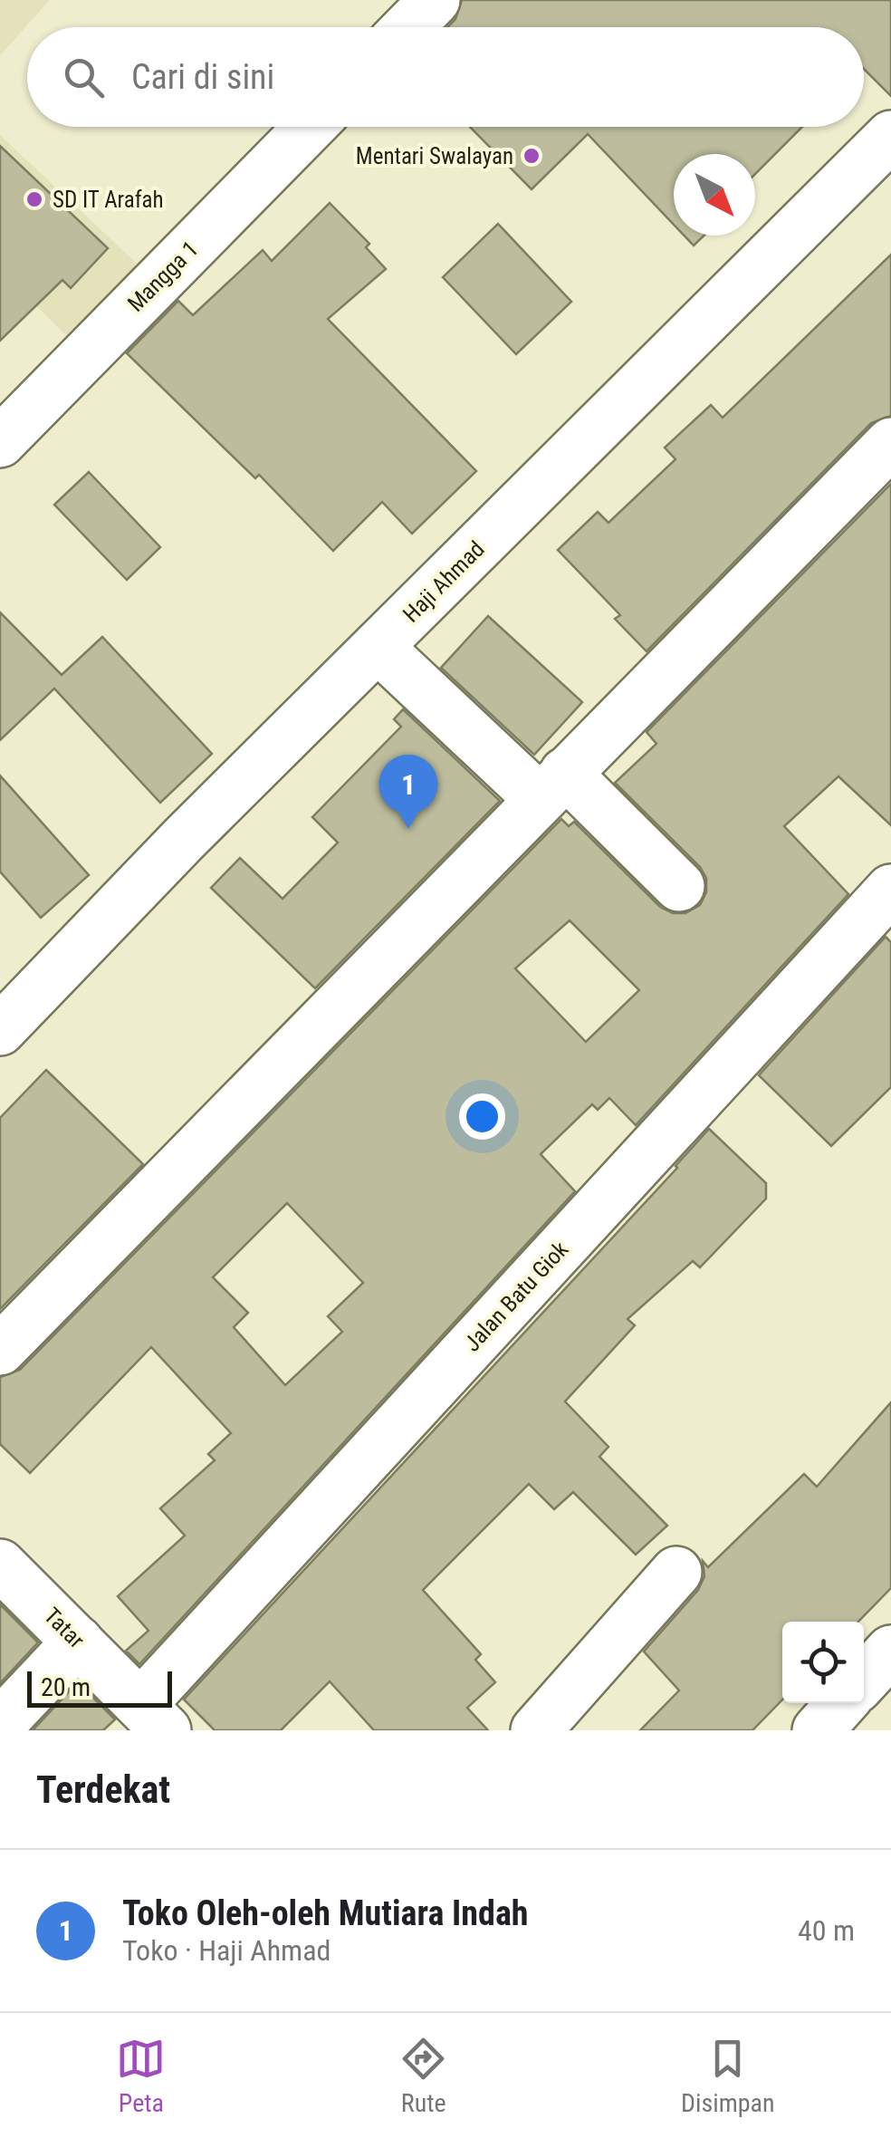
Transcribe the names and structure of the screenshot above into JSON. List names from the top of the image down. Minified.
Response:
{"streets":{"street":["Mangga 1","Haji Ahmad","Jalan Batu Giok","Tatar"]},"crossings":[["Jalan Batu Giok","Tatar"]],"places":["Mentari Swalayan","SD IT Arafah"],"scale_bar":"20 m","north":"bottom right","page":{"search":"Cari di sini","pins":"1","scale":"20 m","heading":"Terdekat","list":[{"mark":"1","name":"Toko Oleh-oleh Mutiara Indah","note":"Toko · Haji Ahmad","value":"40 m"}],"nav":["Peta","Rute","Disimpan"]}}
